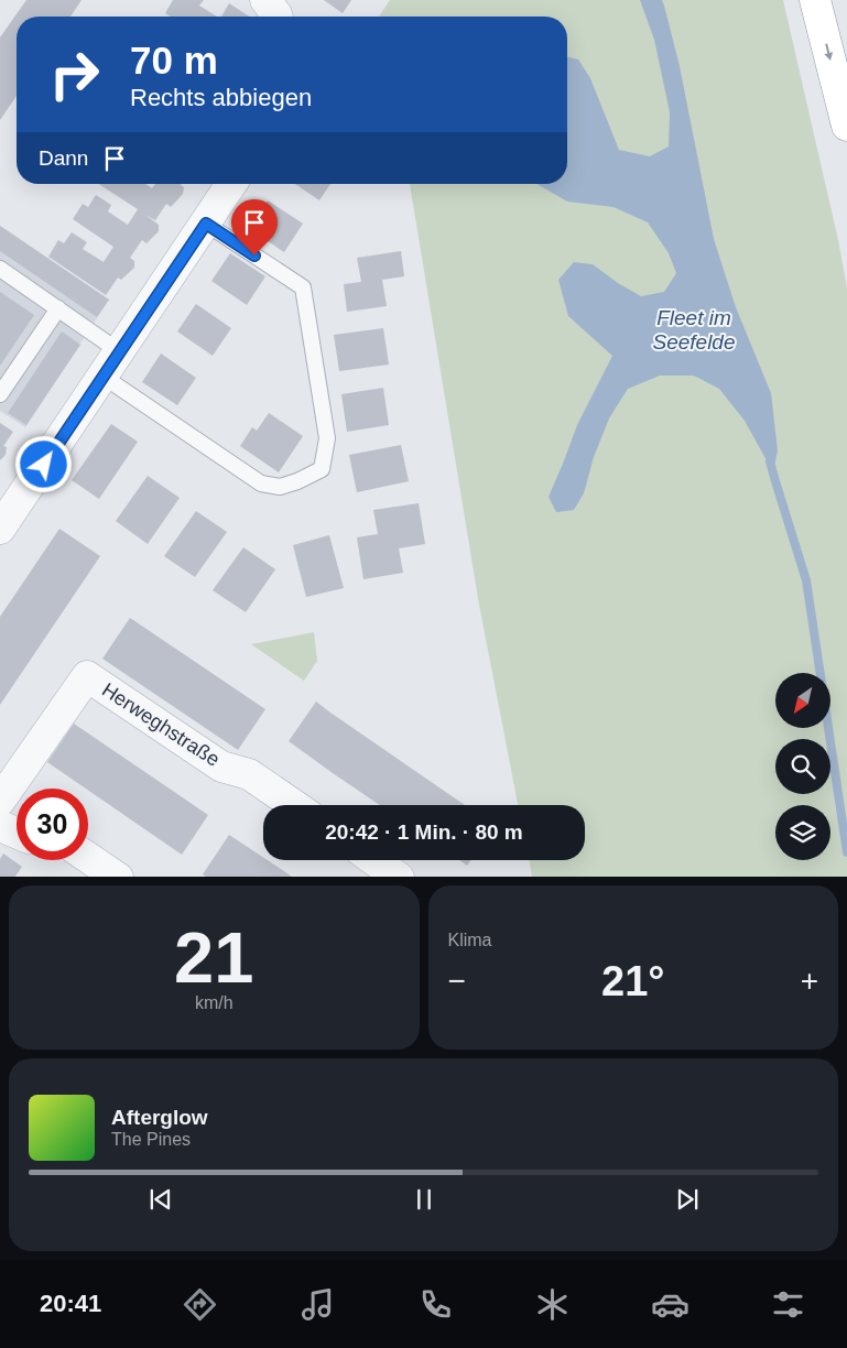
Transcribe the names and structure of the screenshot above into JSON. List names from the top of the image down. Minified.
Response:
{"streets":{"street":["Herweghstraße"]},"water":["Fleet im Seefelde"],"north":"bottom left","page":{"turn":["70 m","Rechts abbiegen"],"then":"Dann","limit":"30","trip":"20:42 · 1 Min. · 80 m","tile":[["21","km/h"],"Klima"],"heat":["−","21°","+"],"song":["Afterglow","The Pines"],"tabs":"20:41"}}
